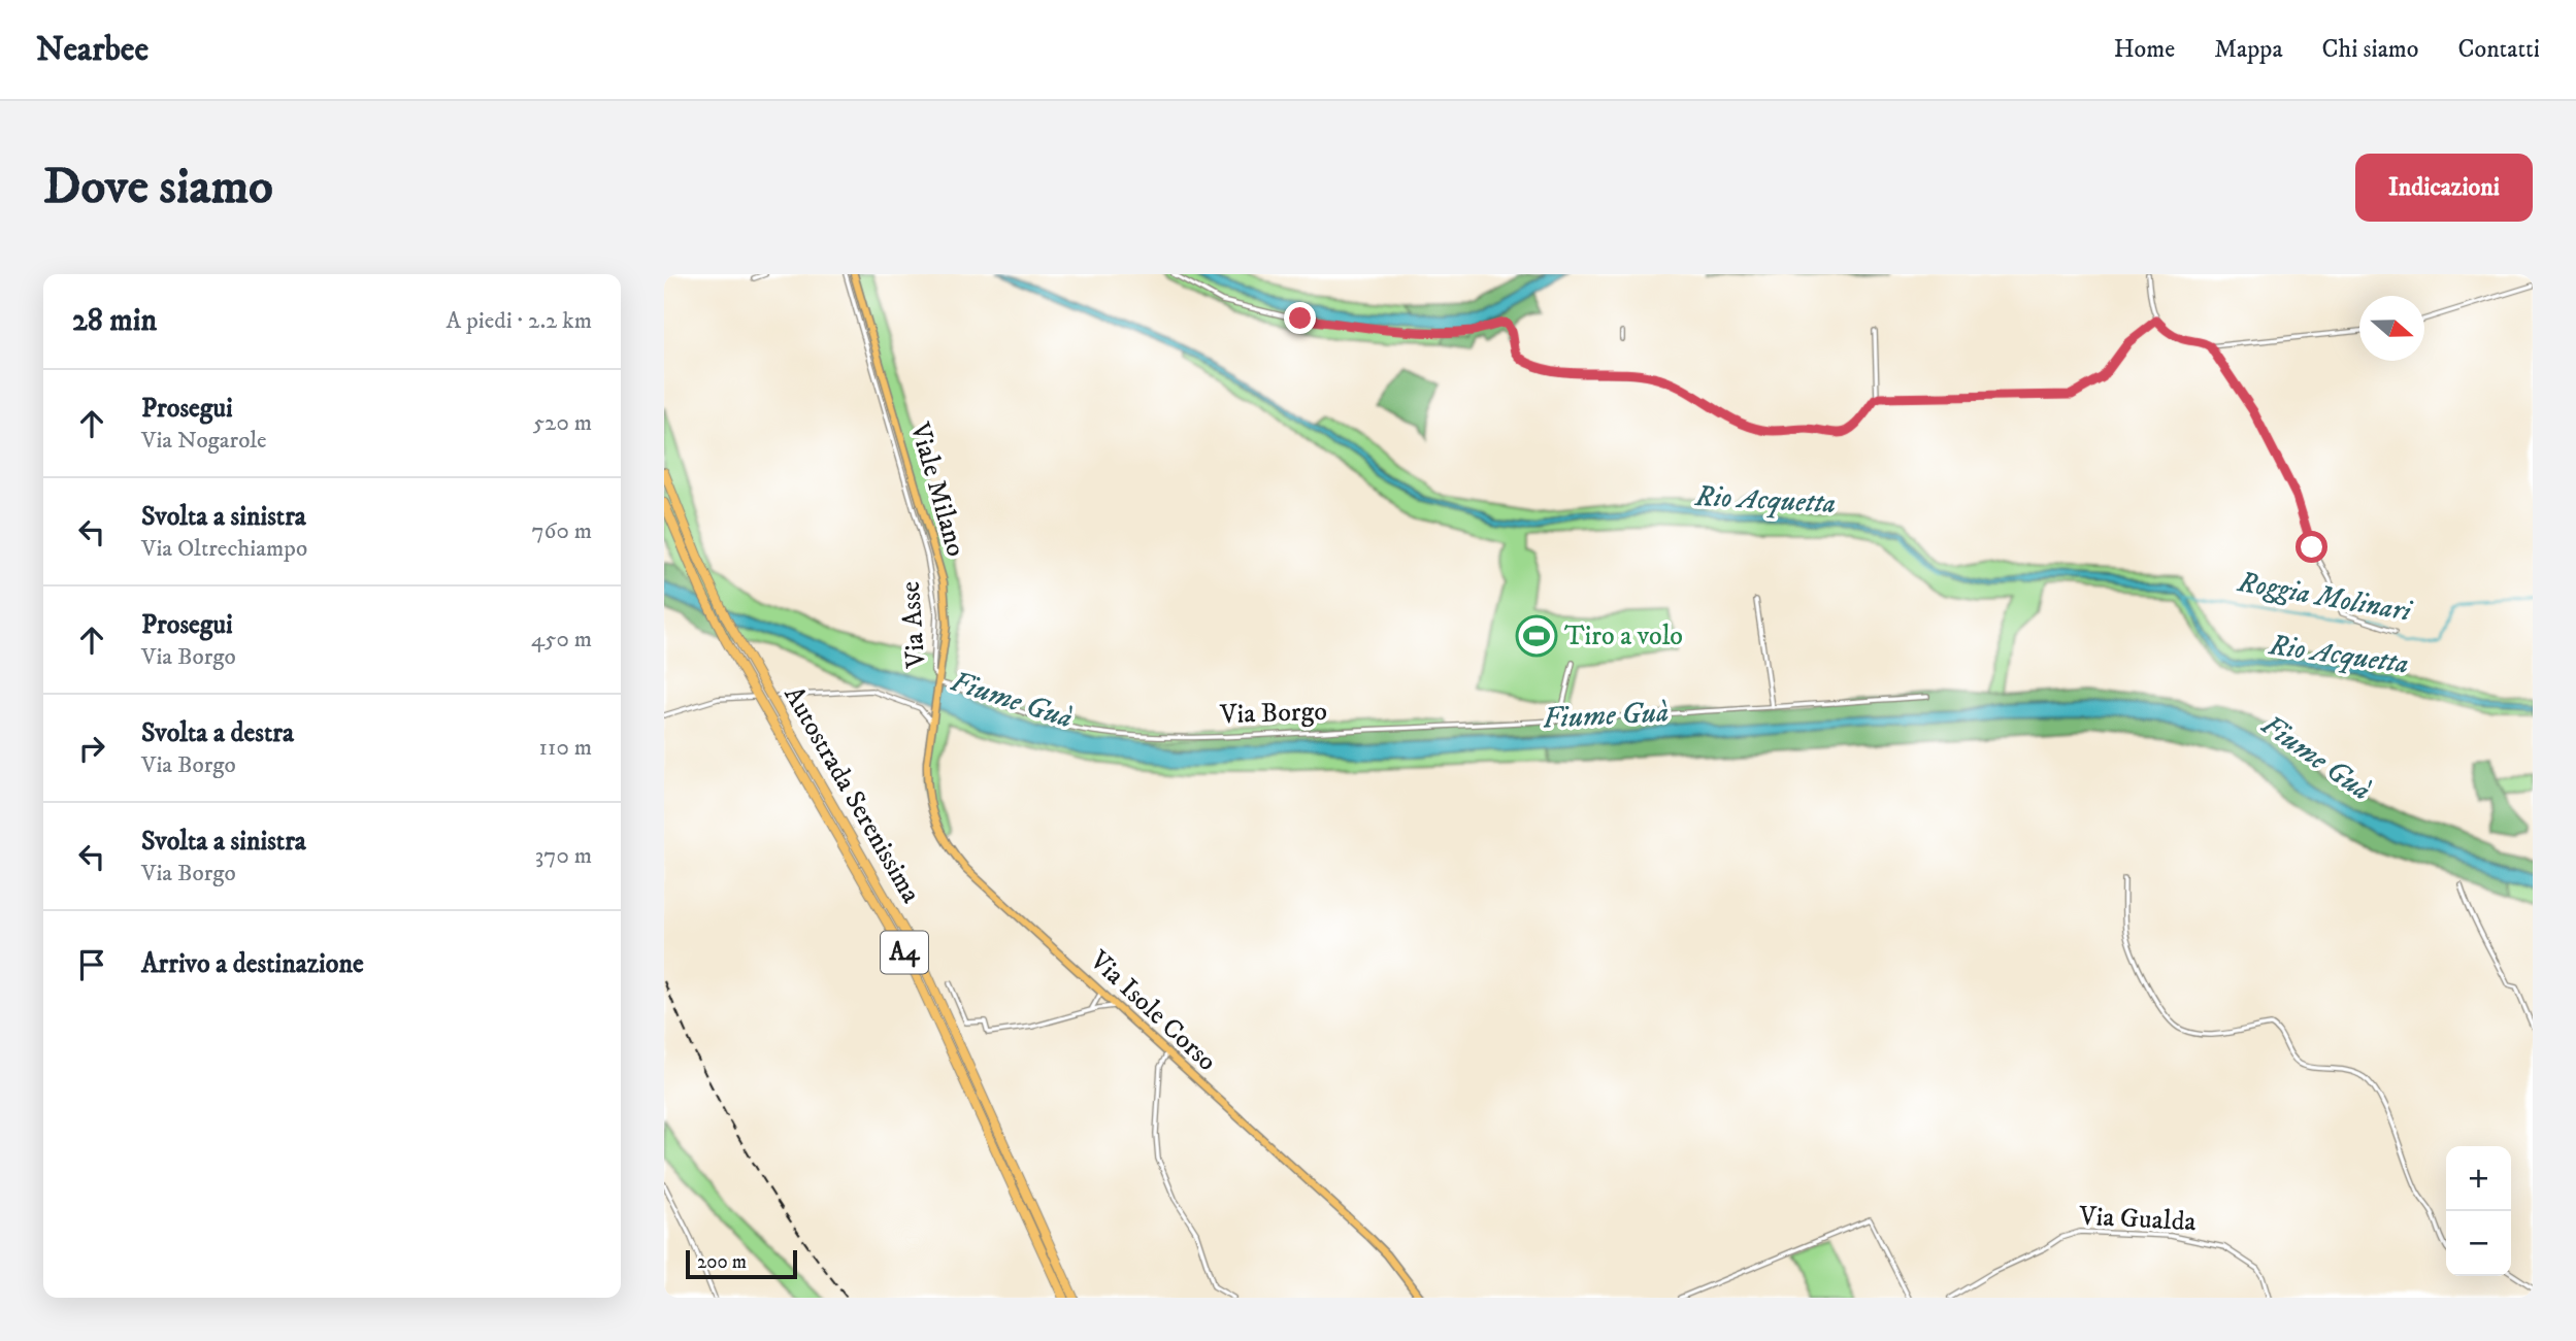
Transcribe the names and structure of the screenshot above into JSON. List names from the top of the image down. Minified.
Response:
{"streets":{"highway":["Autostrada Serenissima","A4"],"main road":["Viale Milano","Via Isole Corso"],"street":["Via Asse","Via Borgo","Via Gualda"]},"crossings":[["Viale Milano","Via Asse"],["Viale Milano","Via Borgo"],["Viale Milano","Via Isole Corso"],["Via Asse","Via Borgo"]],"water":["Rio Acquetta","Roggia Molinari","Fiume Guà"],"places":{"sports":["Tiro a volo"]},"scale_bar":"200 m","north":"right","page":{"header":"Nearbee","nav":["Home","Mappa","Chi siamo","Contatti"],"buttons":"Indicazioni","title":"Dove siamo","heading":["28 min","A piedi · 2.2 km"],"list":[["Prosegui","Via Nogarole","520 m"],["Svolta a sinistra","Via Oltrechiampo","760 m"],["Prosegui","Via Borgo","450 m"],["Svolta a destra","Via Borgo","110 m"],["Svolta a sinistra","Via Borgo","370 m"],"Arrivo a destinazione"],"map_buttons":["+","−"],"scale":"200 m"}}
